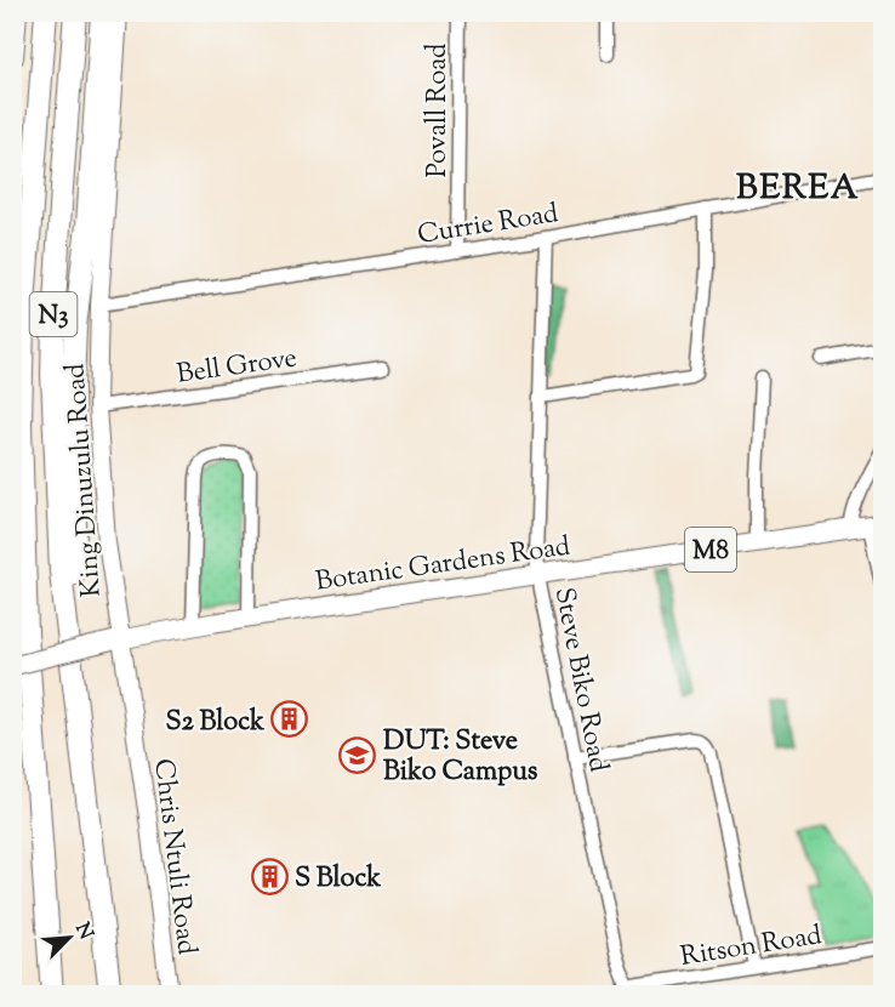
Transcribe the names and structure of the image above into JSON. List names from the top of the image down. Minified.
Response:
{"streets":{"highway":["N3"],"main road":["King Dinuzulu Road","M8","Botanic Gardens Road","Chris Ntuli Road"],"street":["Povall Road","Currie Road","Bell Grove","Steve Biko Road","Ritson Road"]},"crossings":[["Povall Road","Currie Road"],["Currie Road","King Dinuzulu Road"],["Currie Road","Steve Biko Road"],["Bell Grove","King Dinuzulu Road"],["King Dinuzulu Road","Botanic Gardens Road"],["King Dinuzulu Road","Chris Ntuli Road"],["Botanic Gardens Road","Steve Biko Road"],["Botanic Gardens Road","Chris Ntuli Road"],["Steve Biko Road","Ritson Road"]],"districts":["BEREA"],"places":{"building":["S2 Block","S Block"],"school or university":["DUT: Steve Biko Campus"]},"north":"top right"}
